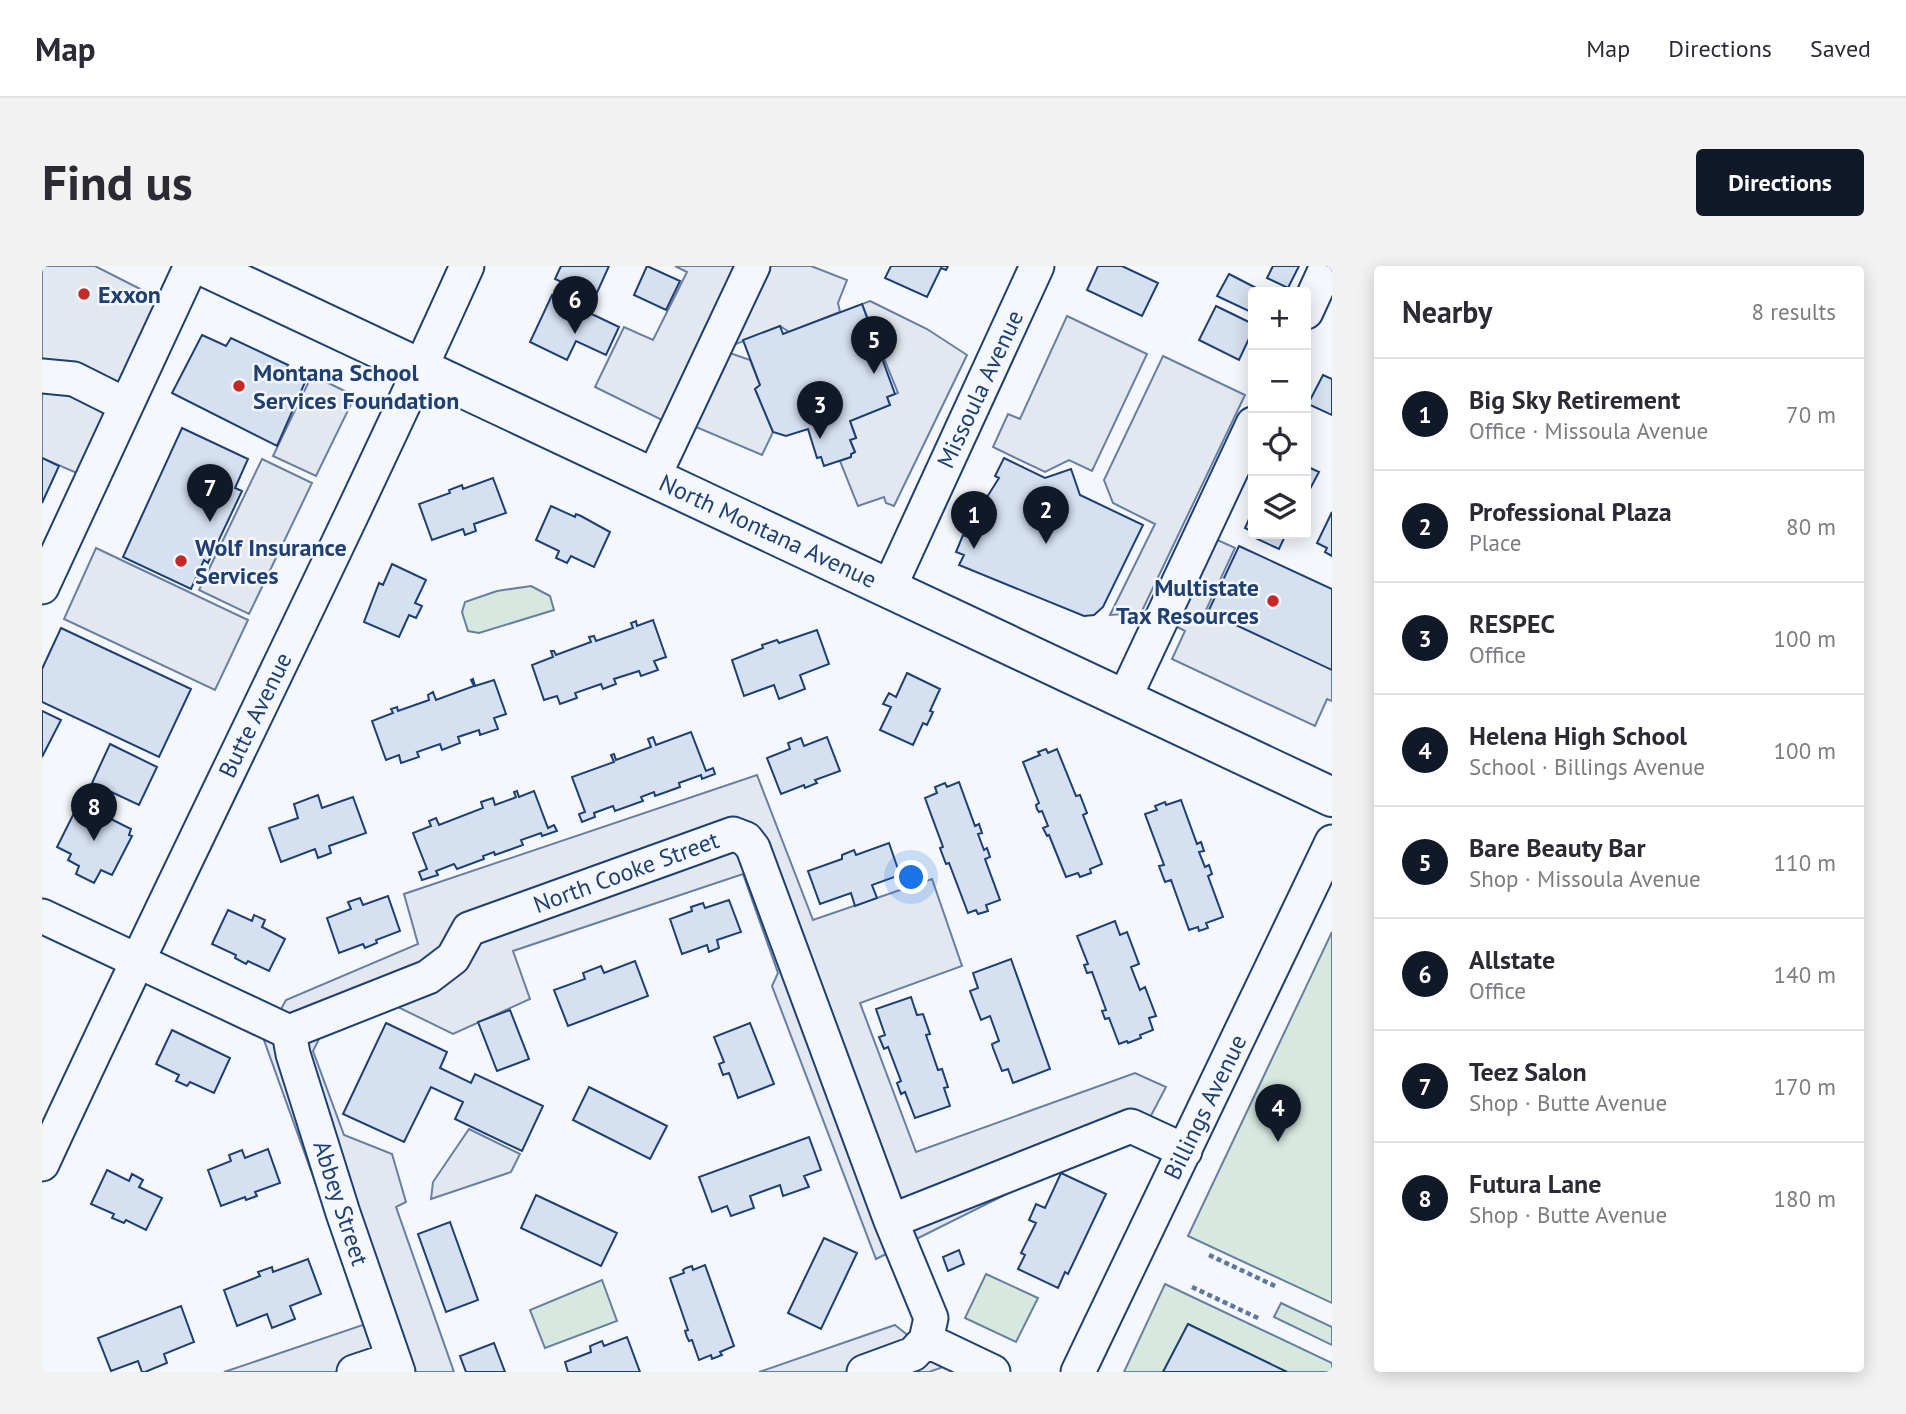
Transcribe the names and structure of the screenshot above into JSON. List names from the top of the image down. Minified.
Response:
{"streets":{"highway":["North Montana Avenue"],"street":["Missoula Avenue","Butte Avenue","North Cooke Street","Billings Avenue","Abbey Street"]},"crossings":[["Missoula Avenue","North Montana Avenue"],["North Montana Avenue","Butte Avenue"],["North Cooke Street","Abbey Street"]],"places":["Exxon","Montana School Services Foundation","Wolf Insurance Services","Multistate Tax Resources"],"page":{"header":"Map","nav":["Map","Directions","Saved"],"buttons":"Directions","title":"Find us","heading":["Nearby","8 results"],"pins":["6","5","3","7","2","1","8","4"],"map_buttons":["+","−"],"list":[{"mark":"1","name":"Big Sky Retirement","note":"Office · Missoula Avenue","value":"70 m"},{"mark":"2","name":"Professional Plaza","note":"Place","value":"80 m"},{"mark":"3","name":"RESPEC","note":"Office","value":"100 m"},{"mark":"4","name":"Helena High School","note":"School · Billings Avenue","value":"100 m"},{"mark":"5","name":"Bare Beauty Bar","note":"Shop · Missoula Avenue","value":"110 m"},{"mark":"6","name":"Allstate","note":"Office","value":"140 m"},{"mark":"7","name":"Teez Salon","note":"Shop · Butte Avenue","value":"170 m"},{"mark":"8","name":"Futura Lane","note":"Shop · Butte Avenue","value":"180 m"}]}}
